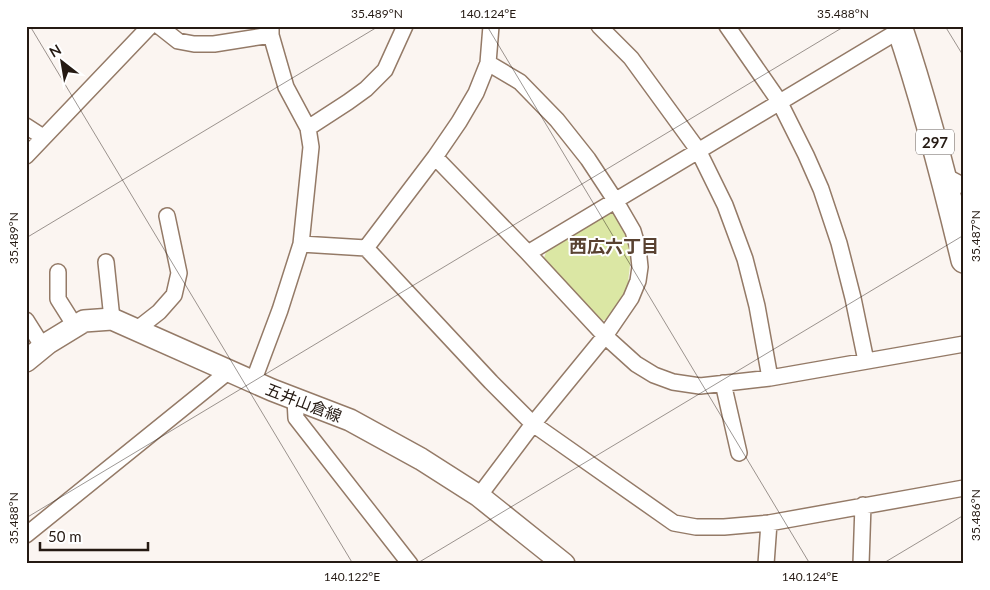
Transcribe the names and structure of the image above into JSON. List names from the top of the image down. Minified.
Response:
{"streets":{"highway":["297"],"main road":["五井山倉線"]},"districts":["西広六丁目"],"scale_bar":"50 m","north":"top left","coordinates":["35.489°N","140.124°E","35.488°N","35.487°N","35.486°N","140.122°E"]}
